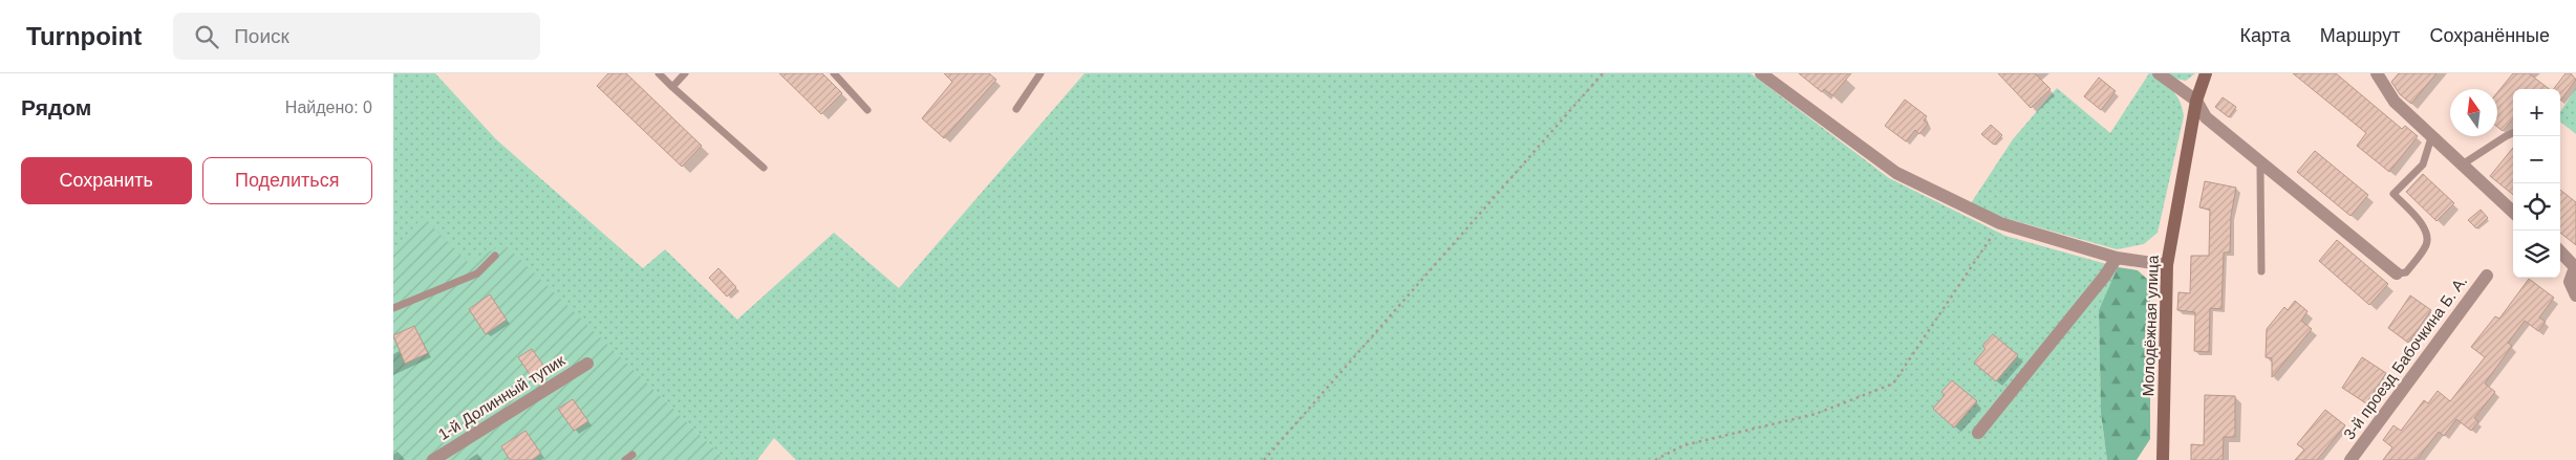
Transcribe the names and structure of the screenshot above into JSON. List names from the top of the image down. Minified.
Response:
{"streets":{"street":["Молодёжная улица","3-й проезд Бабочкина Б. А.","1-й Долинный тупик"]},"north":"top","page":{"header":"Turnpoint","search":"Поиск","nav":["Карта","Маршрут","Сохранённые"],"heading":["Рядом","Найдено: 0"],"map_buttons":["+","−"],"buttons":["Сохранить","Поделиться"]}}
